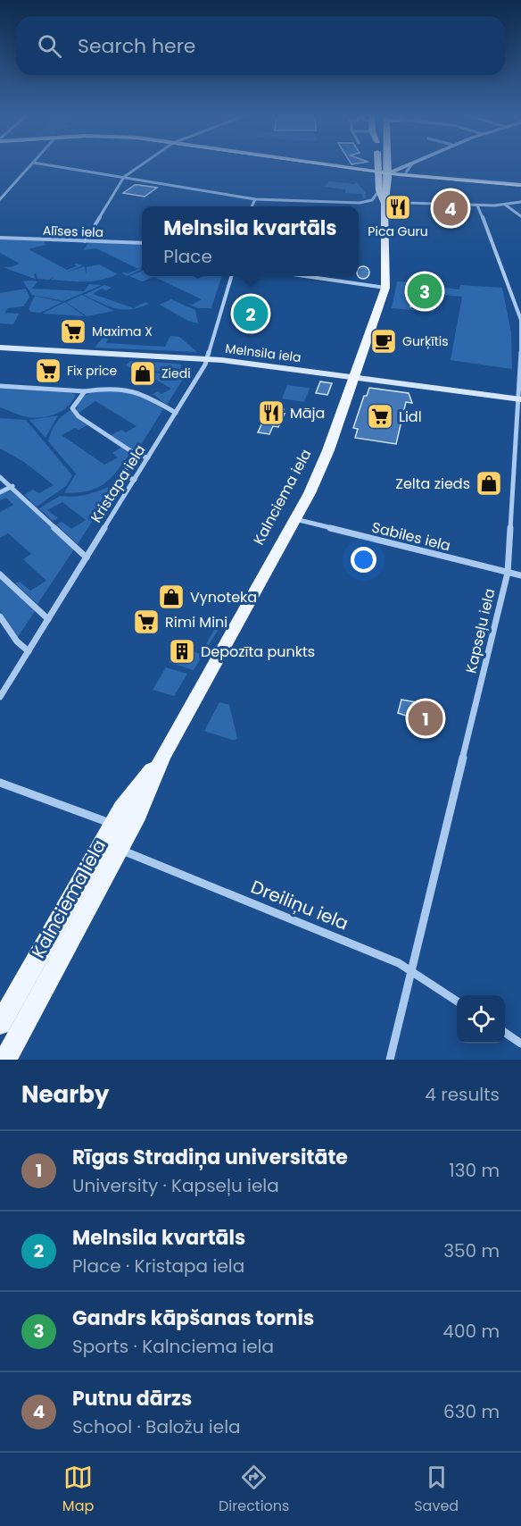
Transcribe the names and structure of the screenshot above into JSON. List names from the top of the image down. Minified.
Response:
{"streets":{"main road":["Kalnciema iela"],"street":["Alīses iela","Melnsila iela","Kristapa iela","Sabiles iela","Kapseļu iela","Dreiliņu iela"]},"crossings":[["Melnsila iela","Kristapa iela"],["Melnsila iela","Kalnciema iela"],["Melnsila iela","Kapseļu iela"],["Kalnciema iela","Sabiles iela"],["Kalnciema iela","Dreiliņu iela"],["Sabiles iela","Kapseļu iela"],["Kapseļu iela","Dreiliņu iela"]],"places":{"restaurant":["Pica Guru","Māja"],"supermarket":["Maxima X","Fix price","Lidl","Rimi Mini"],"cafe":["Gurķītis"],"shop":["Ziedi","Zelta zieds","Vynoteka"],"building":["Depozīta punkts"]},"page":{"search":"Search here","pins":["4","3","2","1"],"popup":["Melnsila kvartāls","Place"],"heading":["Nearby","4 results"],"list":[{"mark":"1","name":"Rīgas Stradiņa universitāte","note":"University · Kapseļu iela","value":"130 m"},{"mark":"2","name":"Melnsila kvartāls","note":"Place · Kristapa iela","value":"350 m"},{"mark":"3","name":"Gandrs kāpšanas tornis","note":"Sports · Kalnciema iela","value":"400 m"},{"mark":"4","name":"Putnu dārzs","note":"School · Baložu iela","value":"630 m"}],"nav":["Map","Directions","Saved"]}}
